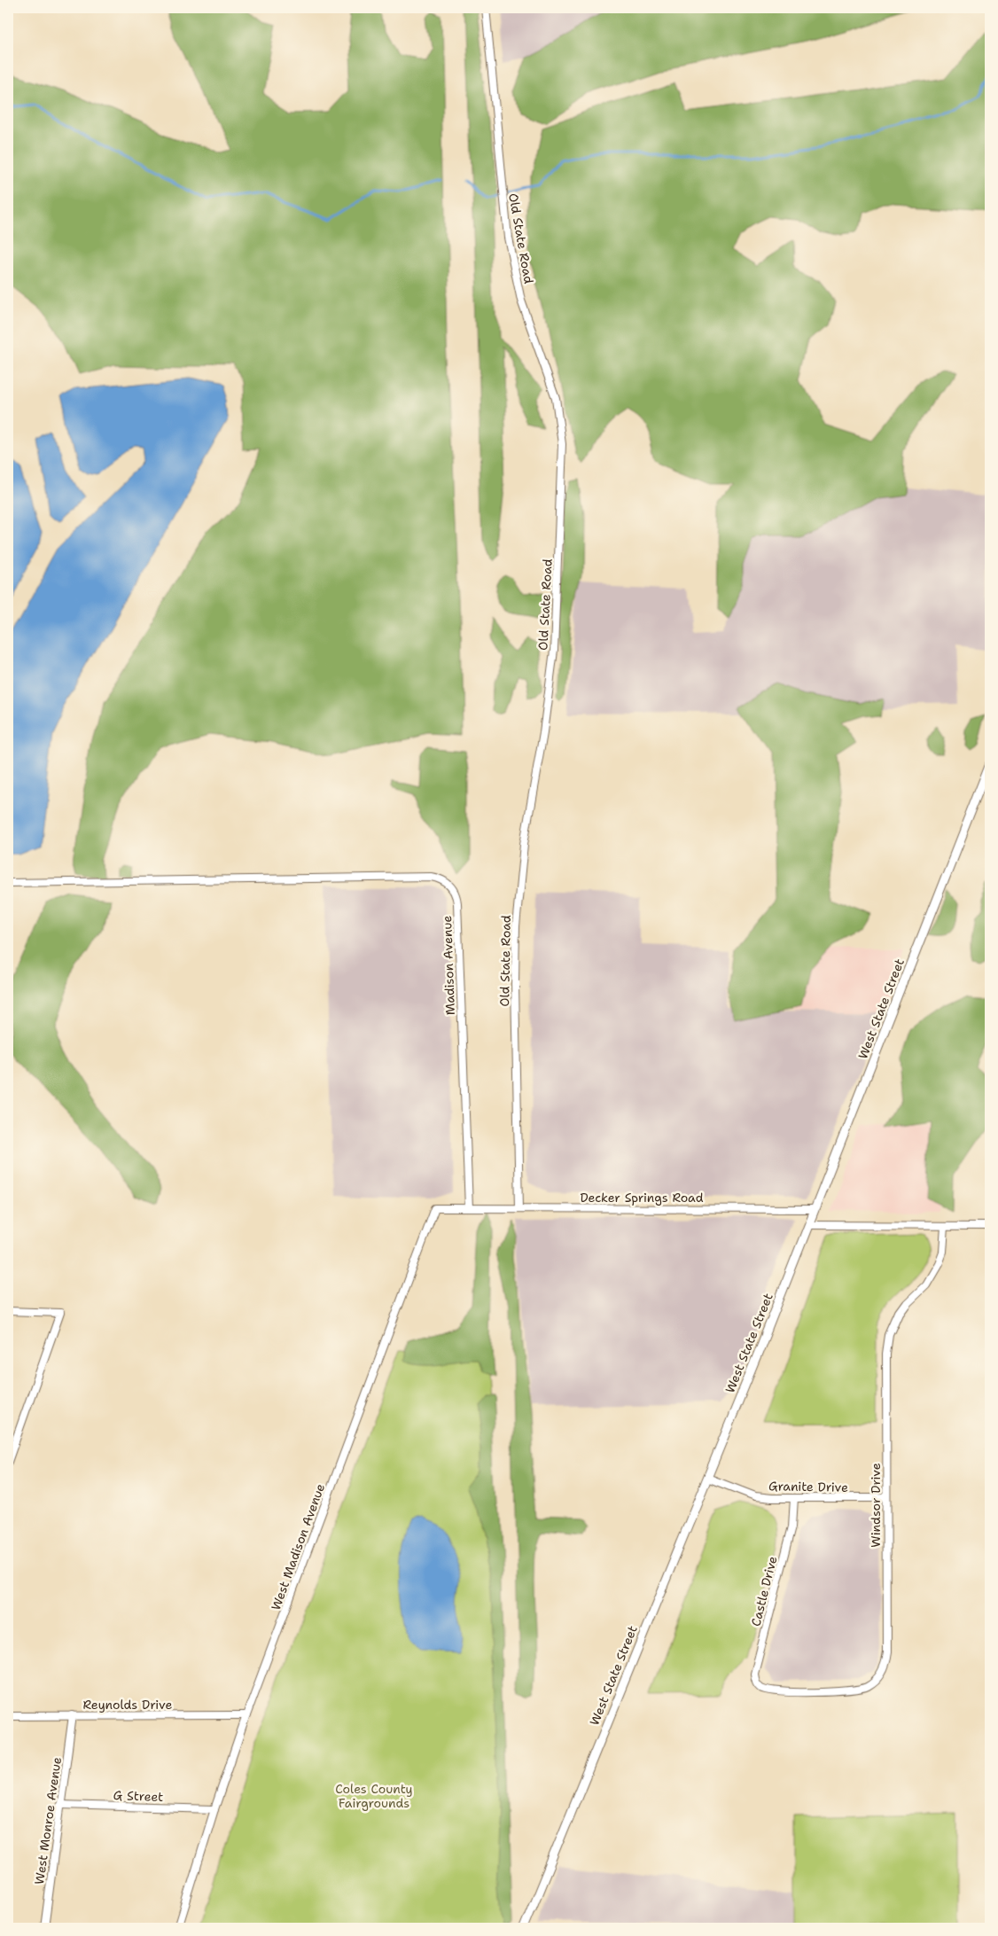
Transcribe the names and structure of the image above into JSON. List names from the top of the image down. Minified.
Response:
{"streets":{"street":["Old State Road","Madison Avenue","West State Street","Decker Springs Road","Granite Drive","Windsor Drive","West Madison Avenue","Castle Drive","Reynolds Drive","G Street","West Monroe Avenue"]},"crossings":[["Old State Road","Decker Springs Road"],["Madison Avenue","Decker Springs Road"],["Madison Avenue","West Madison Avenue"],["West State Street","Decker Springs Road"],["West State Street","Granite Drive"],["Decker Springs Road","West Madison Avenue"],["Granite Drive","Windsor Drive"],["Granite Drive","Castle Drive"],["Windsor Drive","Castle Drive"],["West Madison Avenue","Reynolds Drive"],["West Madison Avenue","G Street"],["Reynolds Drive","West Monroe Avenue"],["G Street","West Monroe Avenue"]],"parks":["Coles County Fairgrounds"]}
